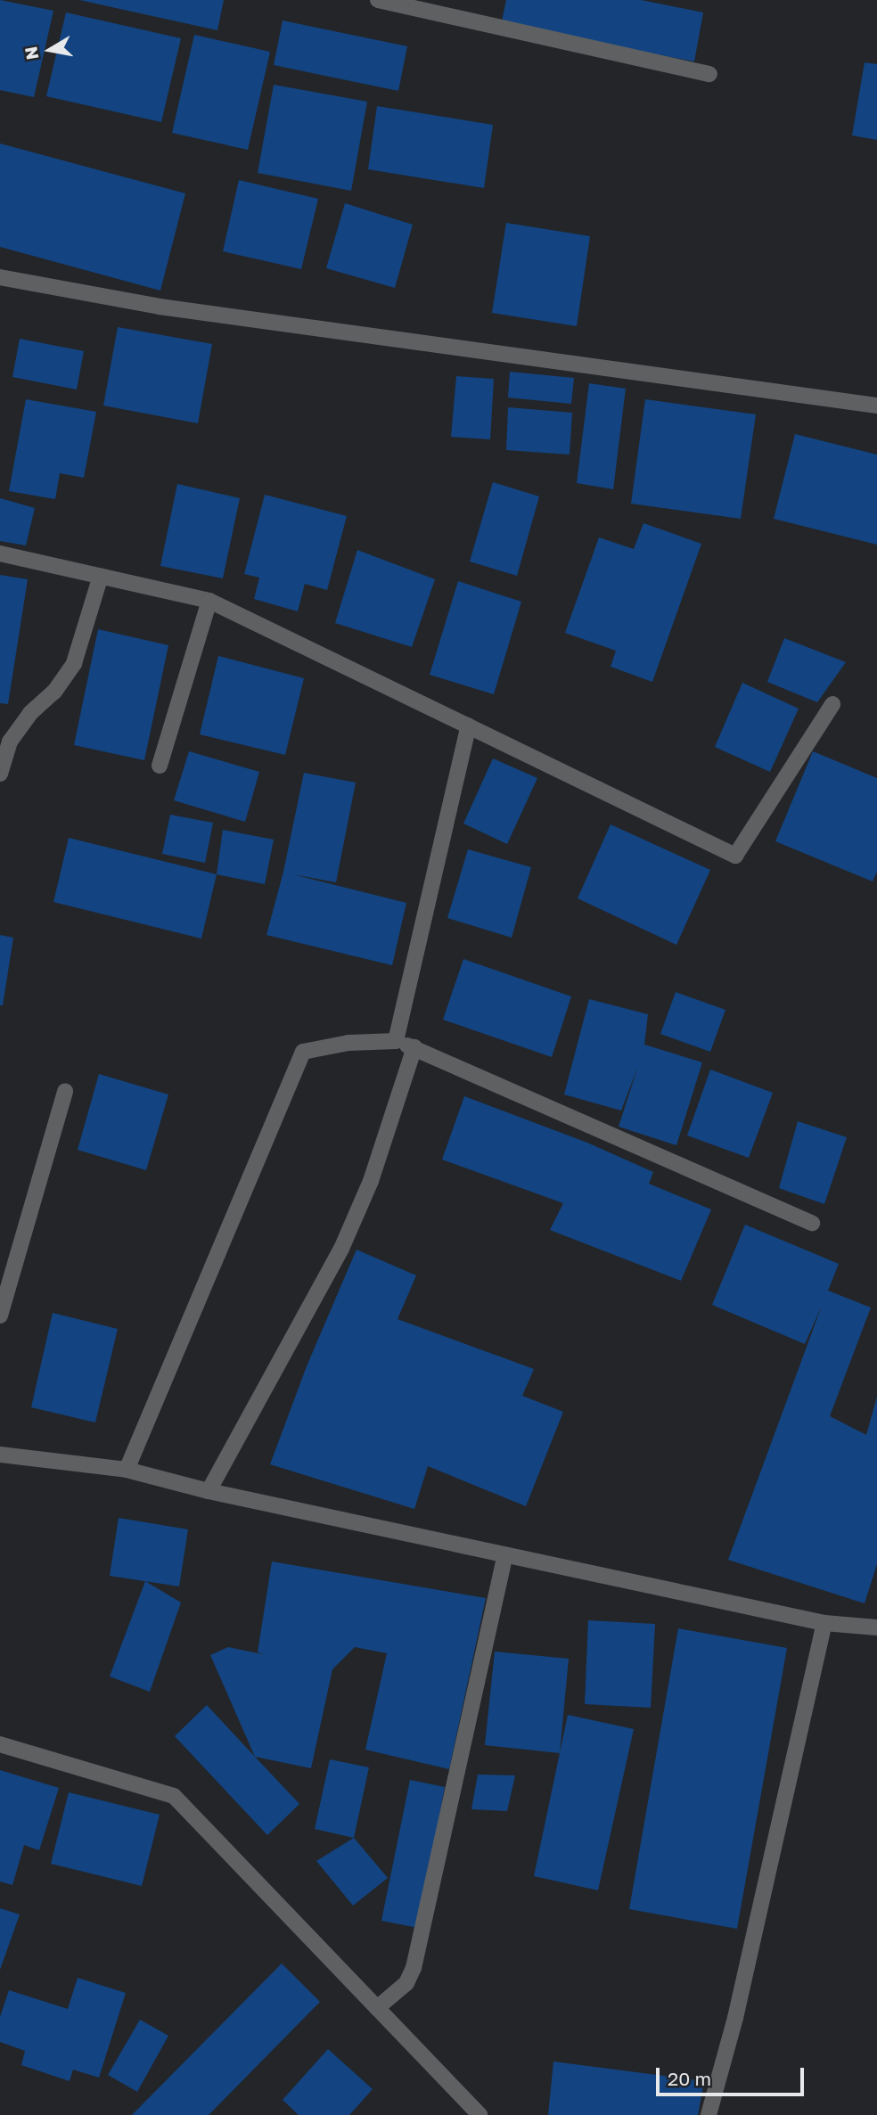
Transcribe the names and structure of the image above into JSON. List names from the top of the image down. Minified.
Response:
{"scale_bar":"20 m","north":"left"}
